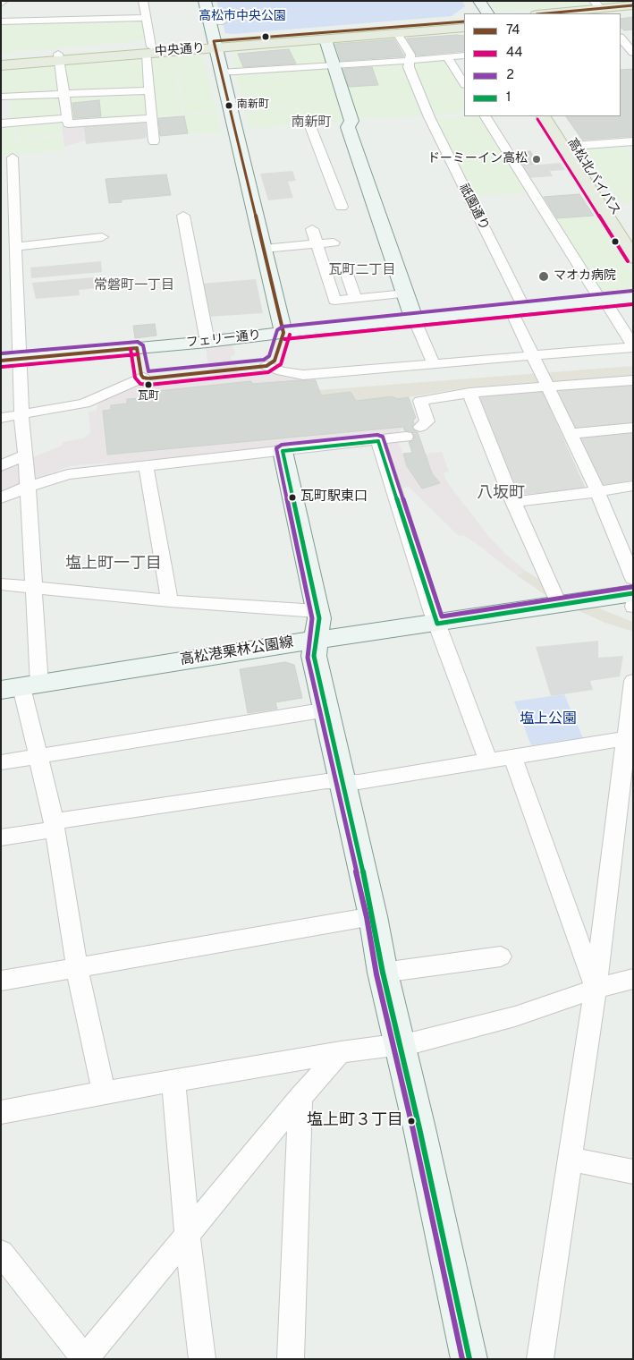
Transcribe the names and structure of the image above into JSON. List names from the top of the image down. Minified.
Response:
{"streets":{"highway":["中央通り","高松北バイパス"],"street":["祇園通り","フェリー通り","高松港栗林公園線"]},"crossings":[["中央通り","祇園通り"],["祇園通り","フェリー通り"]],"districts":["南新町","瓦町二丁目","常磐町一丁目","八坂町","塩上町一丁目"],"parks":["高松市中央公園","塩上公園"],"places":["南新町","ドーミーイン高松","マオカ病院","瓦町","瓦町駅東口","塩上町３丁目"],"lines":["transit line 74","transit line 44","transit line 2","transit line 1"],"legend":["74","44","2","1"]}
